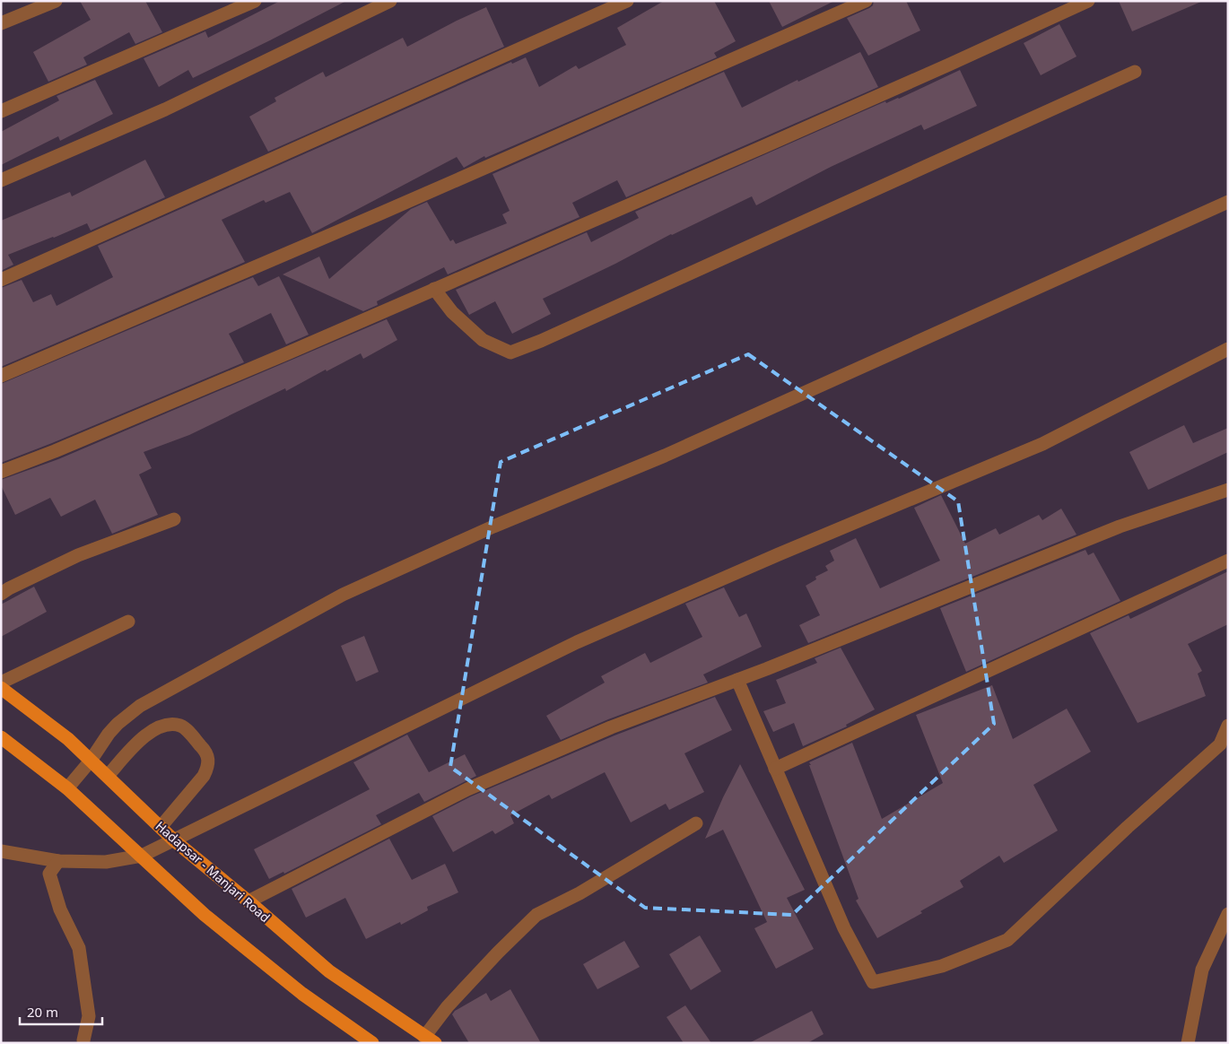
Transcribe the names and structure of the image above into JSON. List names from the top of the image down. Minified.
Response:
{"streets":{"main road":["Hadapsar - Manjari Road"]},"scale_bar":"20 m"}
